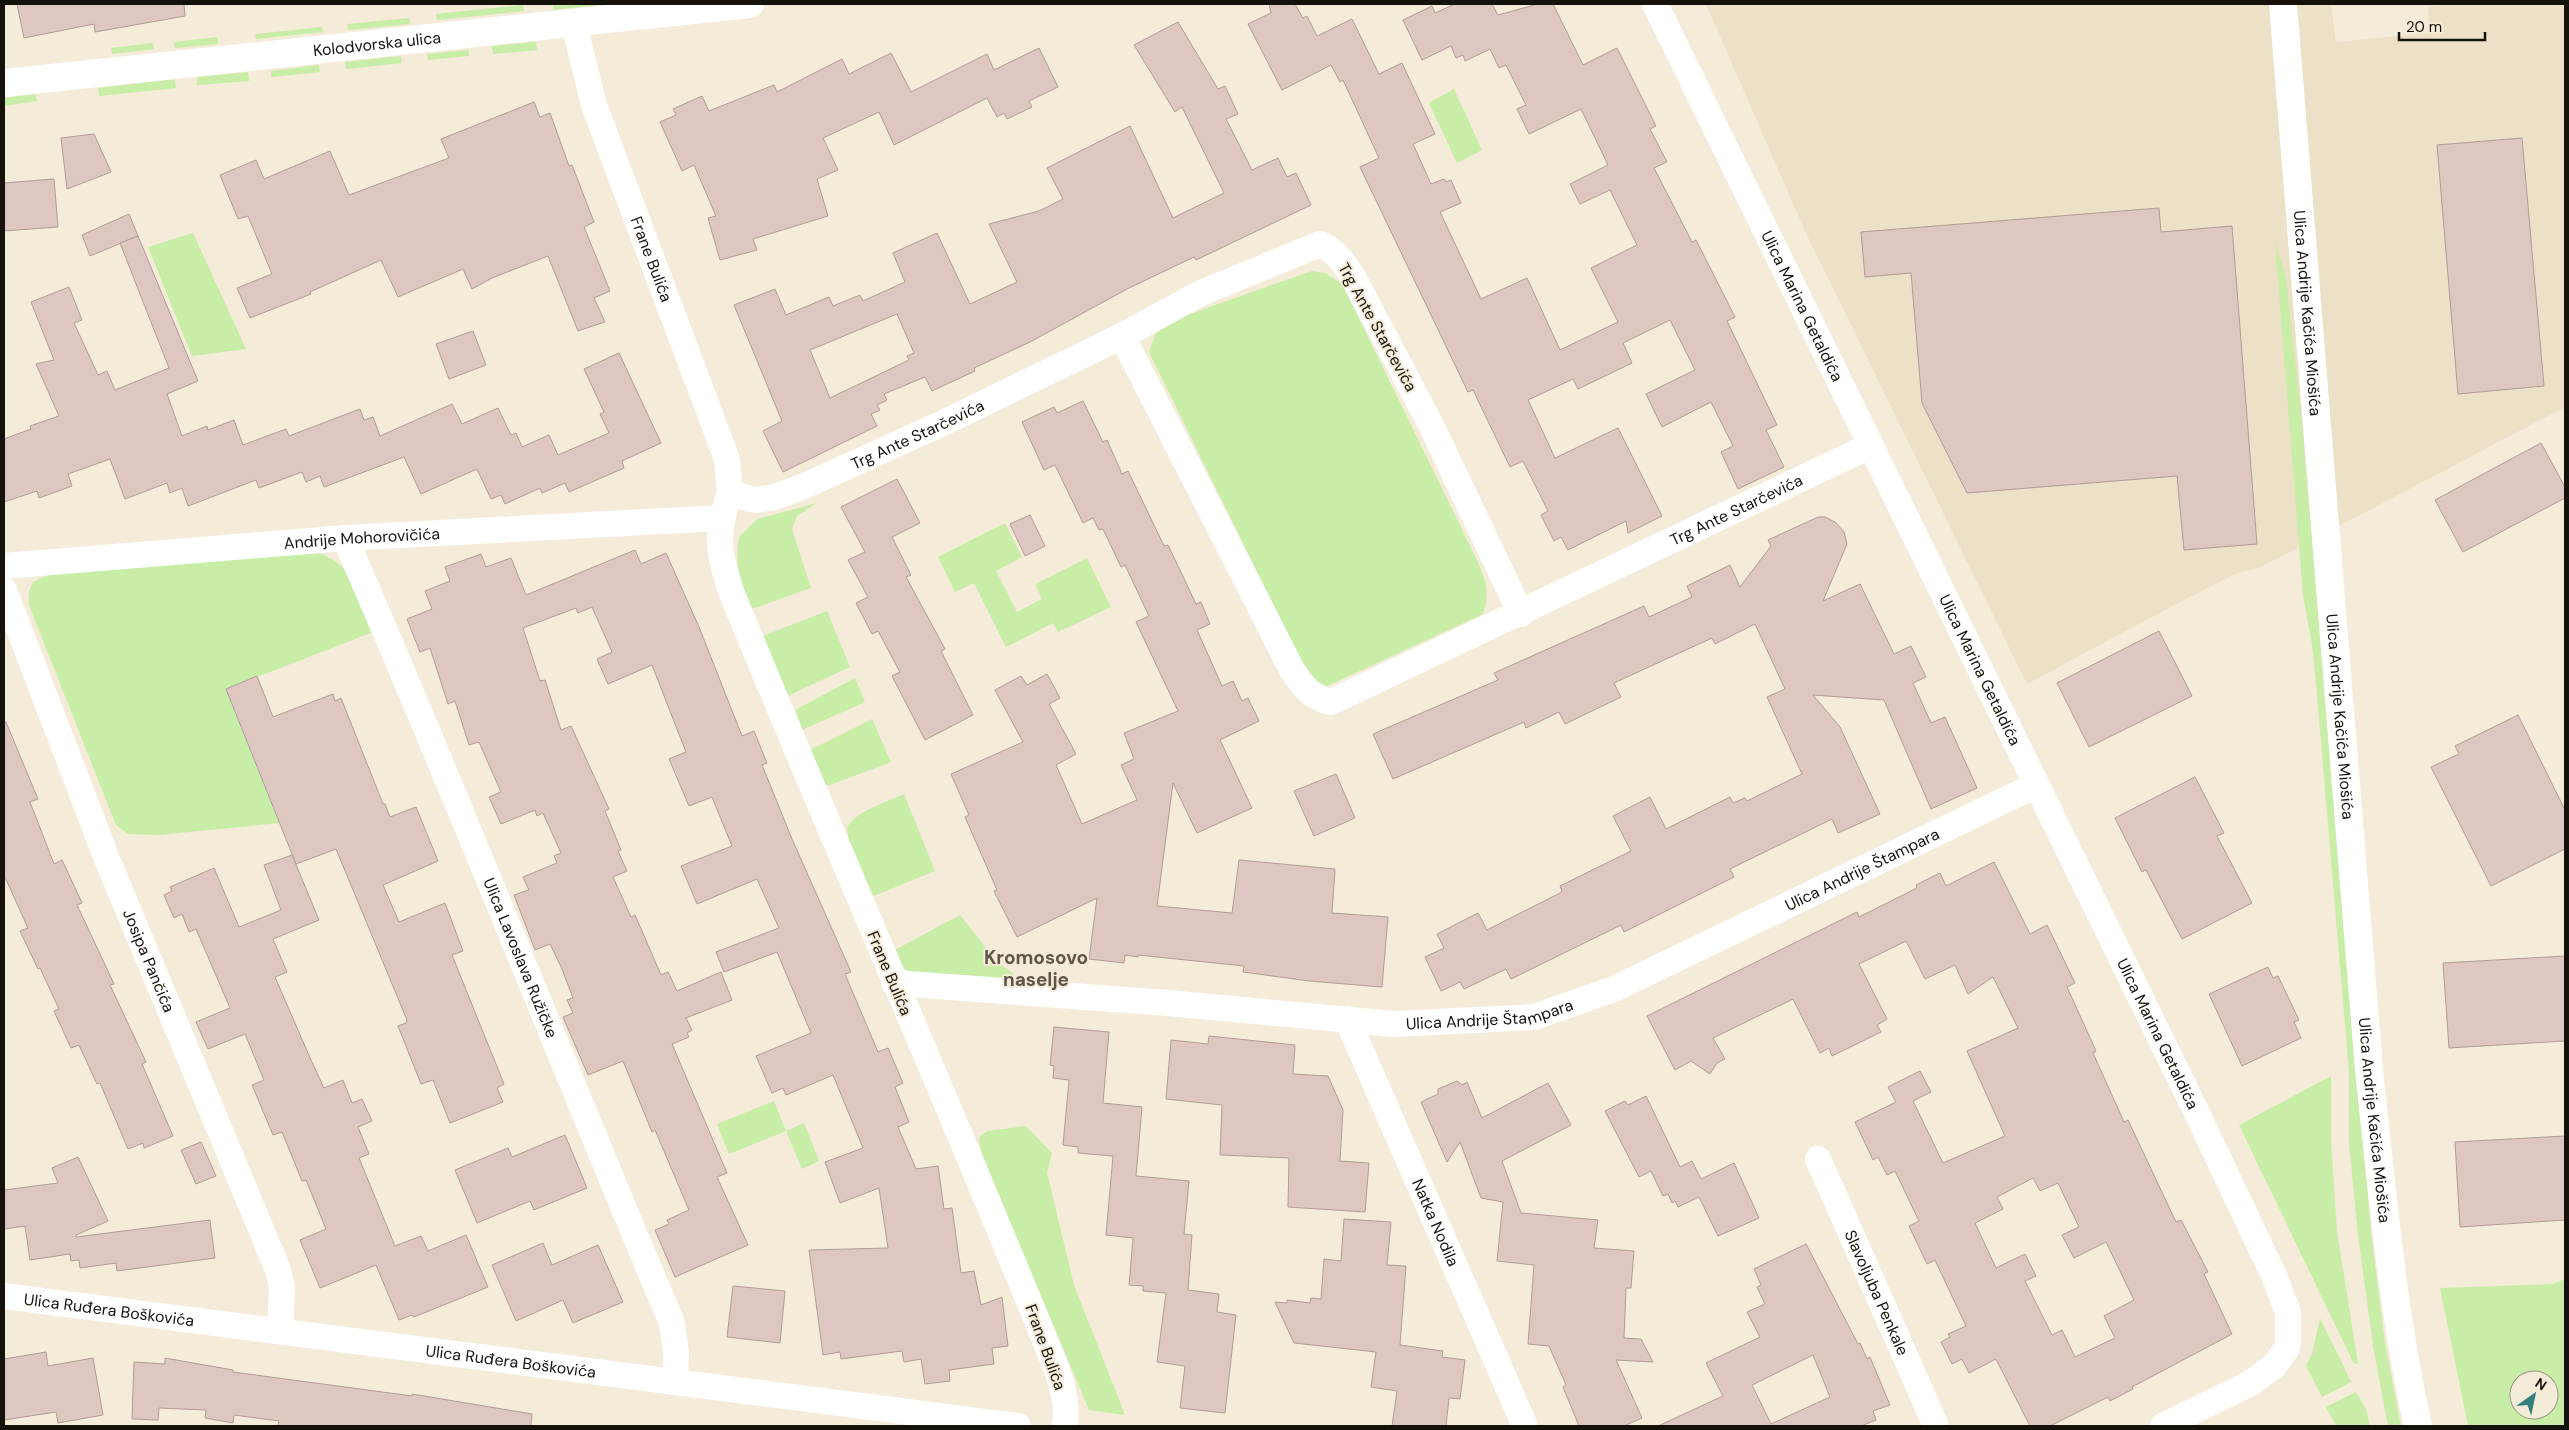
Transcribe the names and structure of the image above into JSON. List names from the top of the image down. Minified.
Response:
{"streets":{"main road":["Kolodvorska ulica","Ulica Andrije Kačića Miošića"],"street":["Frane Bulića","Ulica Marina Getaldića","Trg Ante Starčevića","Andrije Mohorovičića","Ulica Andrije Štampara","Ulica Lavoslava Ružičke","Josipa Pančića","Natka Nodila","Slavoljuba Penkale","Ulica Ruđera Boškovića"]},"crossings":[["Kolodvorska ulica","Frane Bulića"],["Frane Bulića","Trg Ante Starčevića"],["Frane Bulića","Andrije Mohorovičića"],["Frane Bulića","Ulica Andrije Štampara"],["Ulica Marina Getaldića","Trg Ante Starčevića"],["Ulica Marina Getaldića","Ulica Andrije Štampara"],["Andrije Mohorovičića","Ulica Lavoslava Ružičke"],["Ulica Andrije Štampara","Natka Nodila"],["Ulica Lavoslava Ružičke","Ulica Ruđera Boškovića"],["Josipa Pančića","Ulica Ruđera Boškovića"]],"districts":["Kromosovo naselje"],"scale_bar":"20 m","north":"top right"}
